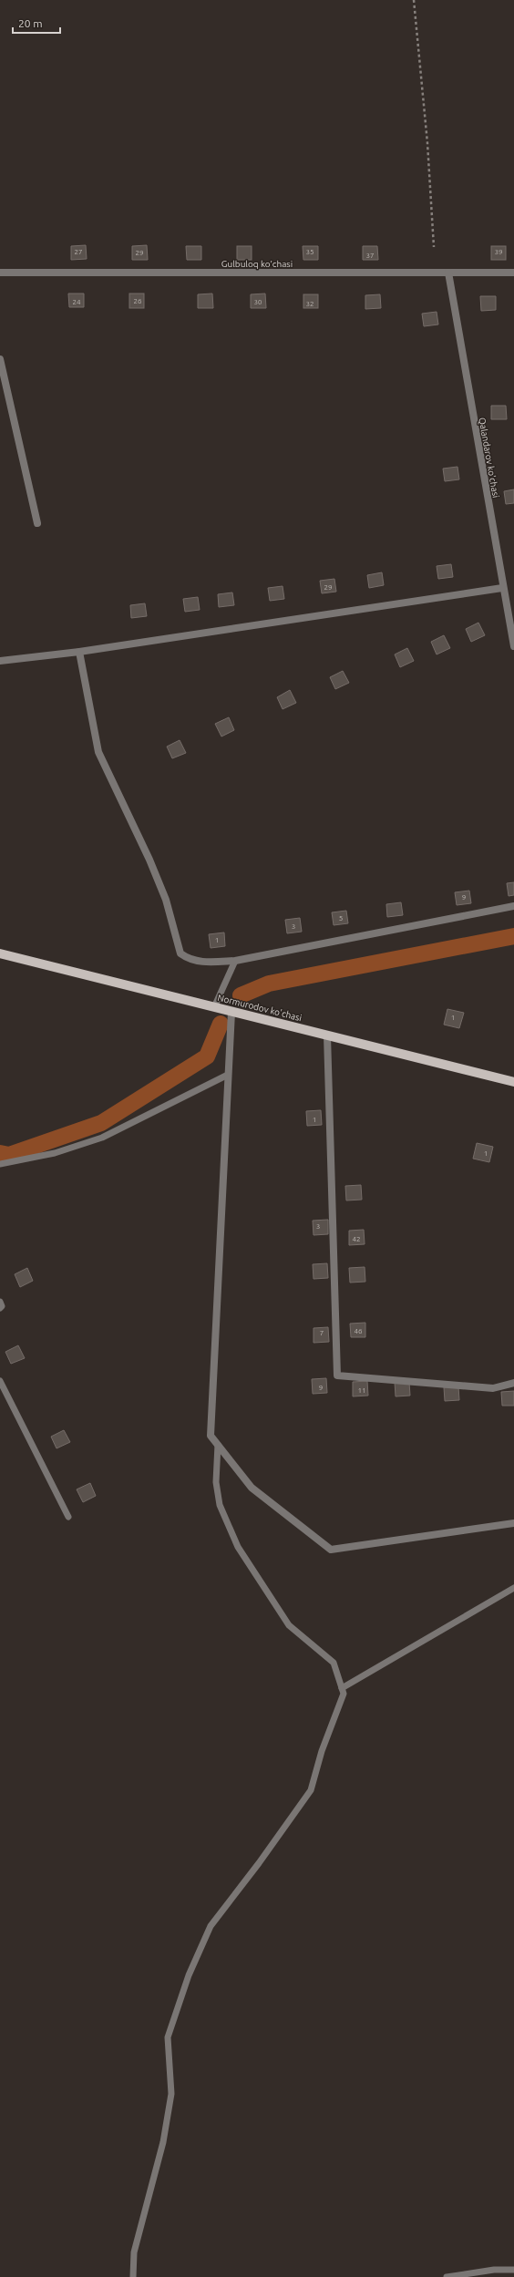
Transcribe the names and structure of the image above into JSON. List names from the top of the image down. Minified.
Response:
{"streets":{"main road":["Normurodov ko'chasi"],"street":["Gulbuloq ko'chasi","Qalandarov ko'chasi"]},"crossings":[["Gulbuloq ko'chasi","Qalandarov ko'chasi"]],"house_numbers":["27","35","39","29","37","26","24","30","32","29","9","5","3","1","1","1","1","3","42","46","7","9","11"],"scale_bar":"20 m"}
